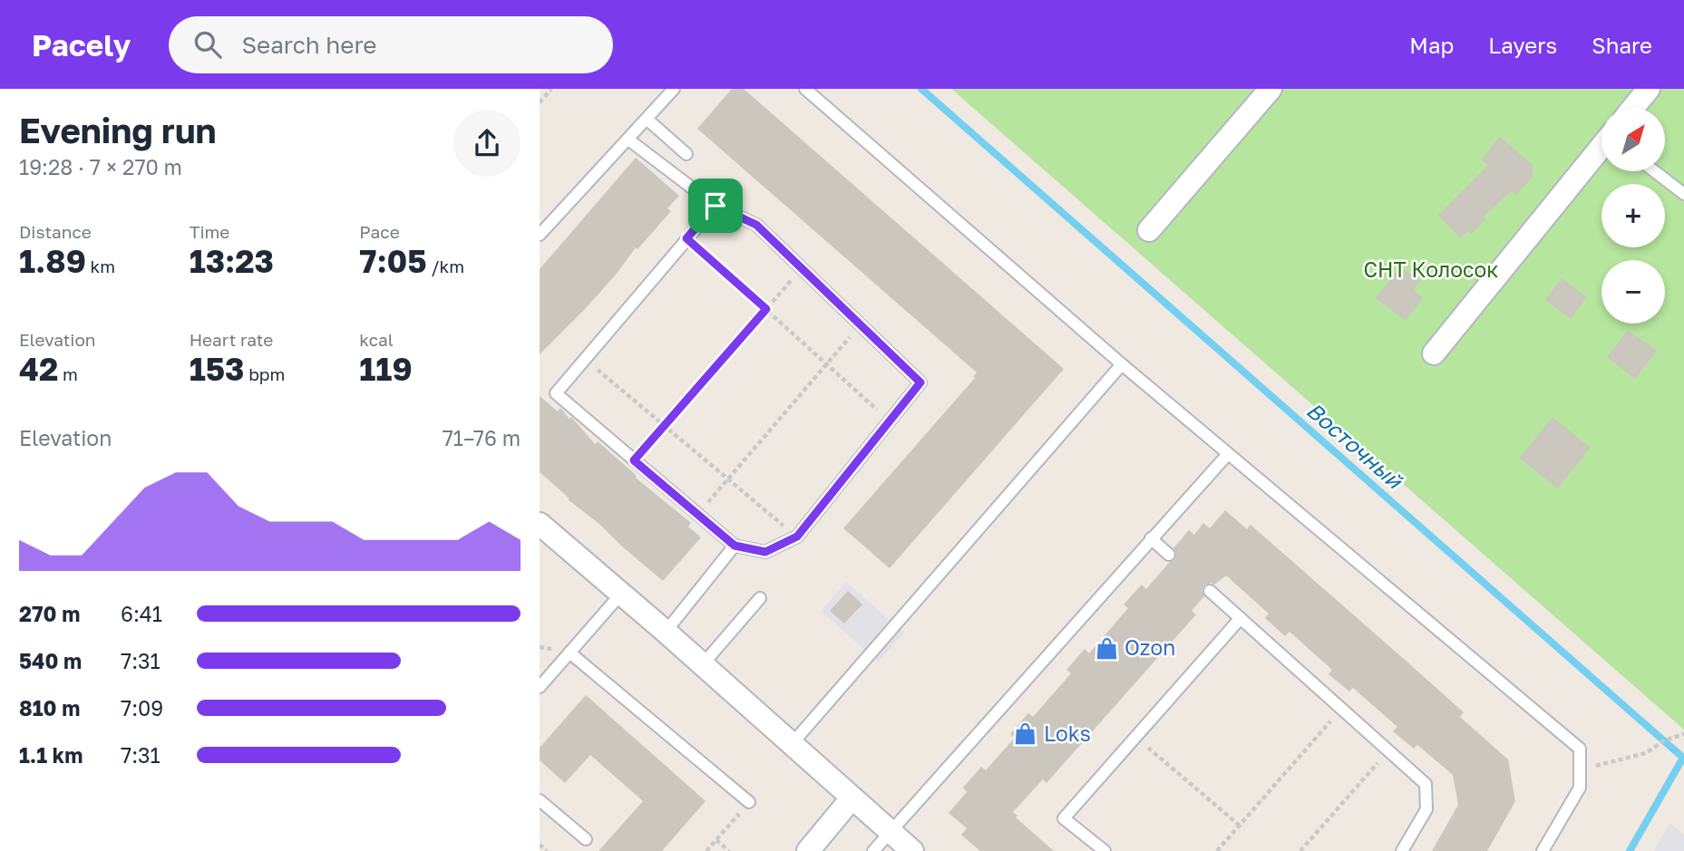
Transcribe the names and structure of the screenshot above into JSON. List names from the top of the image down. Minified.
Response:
{"water":["Восточный"],"parks":["СНТ Колосок"],"places":{"shop":["Ozon","Loks"]},"north":"top right","page":{"header":"Pacely","search":"Search here","nav":["Map","Layers","Share"],"heading":["Evening run","19:28 · 7 × 270 m"],"map_buttons":["+","−"],"stats":[["Distance","1.89 km"],["Time","13:23"],["Pace","7:05 /km"],["Elevation","42 m"],["Heart rate","153 bpm"],["kcal","119"]],"chart":["Elevation","71–76 m"],"list":[{"name":"270 m","note":"6:41"},{"name":"540 m","note":"7:31"},{"name":"810 m","note":"7:09"},{"name":"1.1 km","note":"7:31"}]}}
